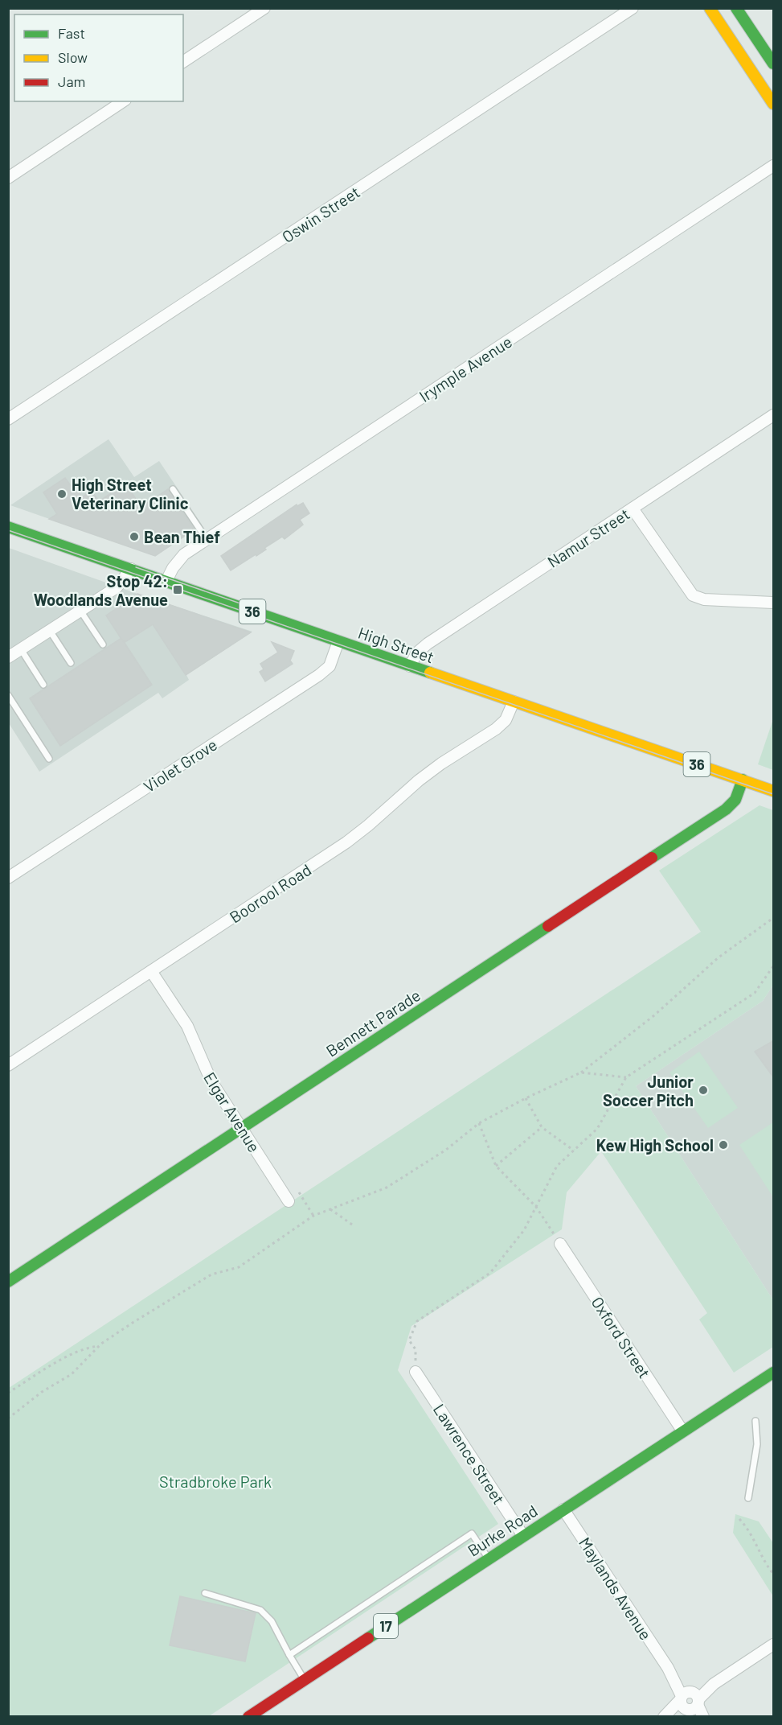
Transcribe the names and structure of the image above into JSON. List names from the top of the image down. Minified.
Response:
{"streets":{"main road":["36","High Street","Bennett Parade","Burke Road","17"],"street":["Oswin Street","Irymple Avenue","Namur Street","Violet Grove","Boorool Road","Elgar Avenue","Oxford Street","Lawrence Street","Maylands Avenue"]},"crossings":[["Irymple Avenue","High Street"],["Namur Street","High Street"],["High Street","Violet Grove"],["High Street","Boorool Road"],["High Street","Bennett Parade"],["Boorool Road","Elgar Avenue"],["Bennett Parade","Elgar Avenue"],["Oxford Street","Burke Road"],["Lawrence Street","Burke Road"],["Burke Road","Maylands Avenue"]],"parks":["Stradbroke Park"],"places":{"other":["High Street Veterinary Clinic","Bean Thief","Junior Soccer Pitch","Kew High School"],"transit":["Stop 42: Woodlands Avenue"]},"legend":["Fast","Slow","Jam"]}
